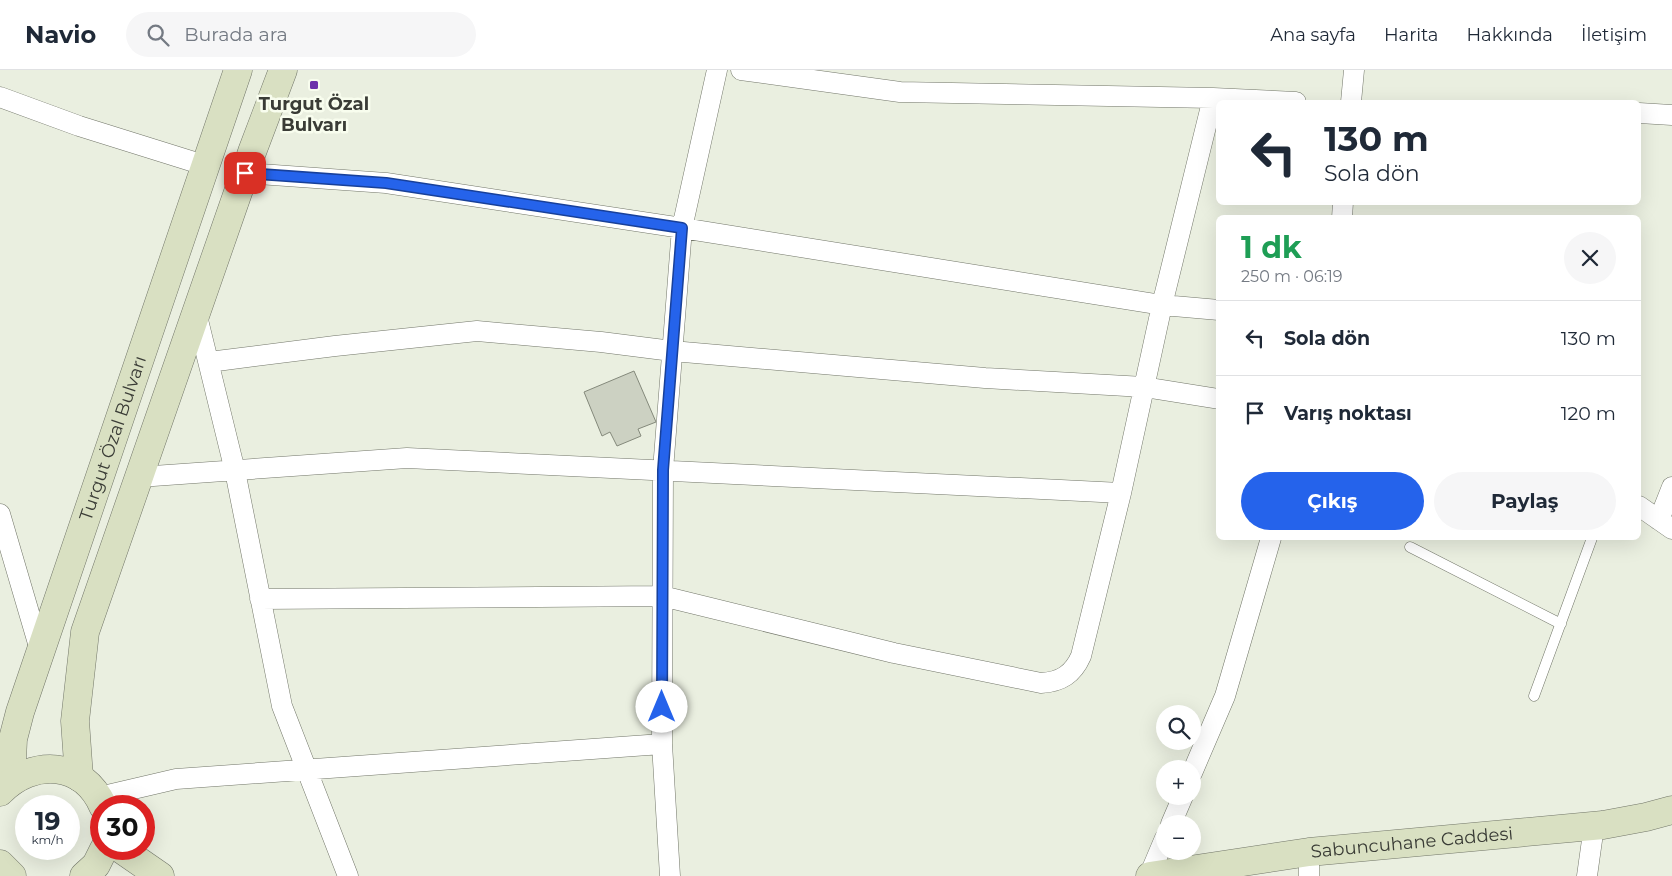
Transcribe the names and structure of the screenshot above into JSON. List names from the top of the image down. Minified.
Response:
{"streets":{"main road":["Turgut Özal Bulvarı","Sabuncuhane Caddesi"]},"places":{"transit":["Turgut Özal Bulvarı"]},"page":{"header":"Navio","search":"Burada ara","nav":["Ana sayfa","Harita","Hakkında","İletişim"],"turn":["130 m","Sola dön"],"heading":["1 dk","250 m · 06:19"],"list":[{"name":"Sola dön","value":"130 m"},{"name":"Varış noktası","value":"120 m"}],"buttons":["Çıkış","Paylaş"],"map_buttons":["+","−"],"speed":"19 km/h","limit":"30"}}
